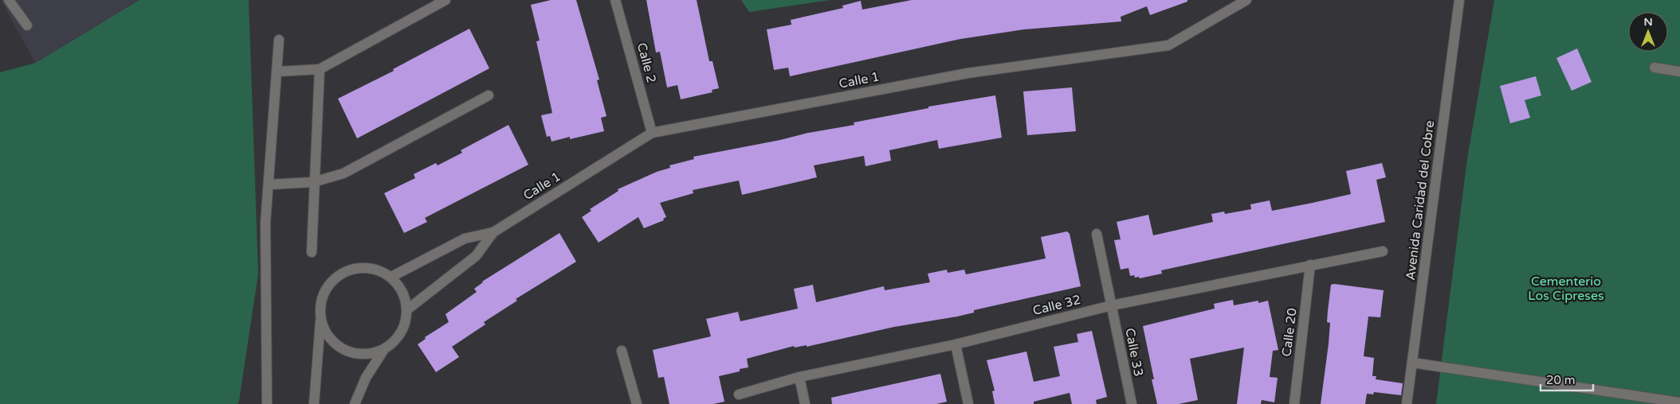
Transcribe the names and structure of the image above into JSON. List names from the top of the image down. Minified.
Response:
{"streets":{"street":["Calle 2","Calle 1","Avenida Caridad del Cobre","Calle 32","Calle 20","Calle 33"]},"crossings":[["Calle 2","Calle 1"],["Calle 32","Calle 20"],["Calle 32","Calle 33"]],"parks":["Cementerio Los Cipreses"],"scale_bar":"20 m","north":"top"}
